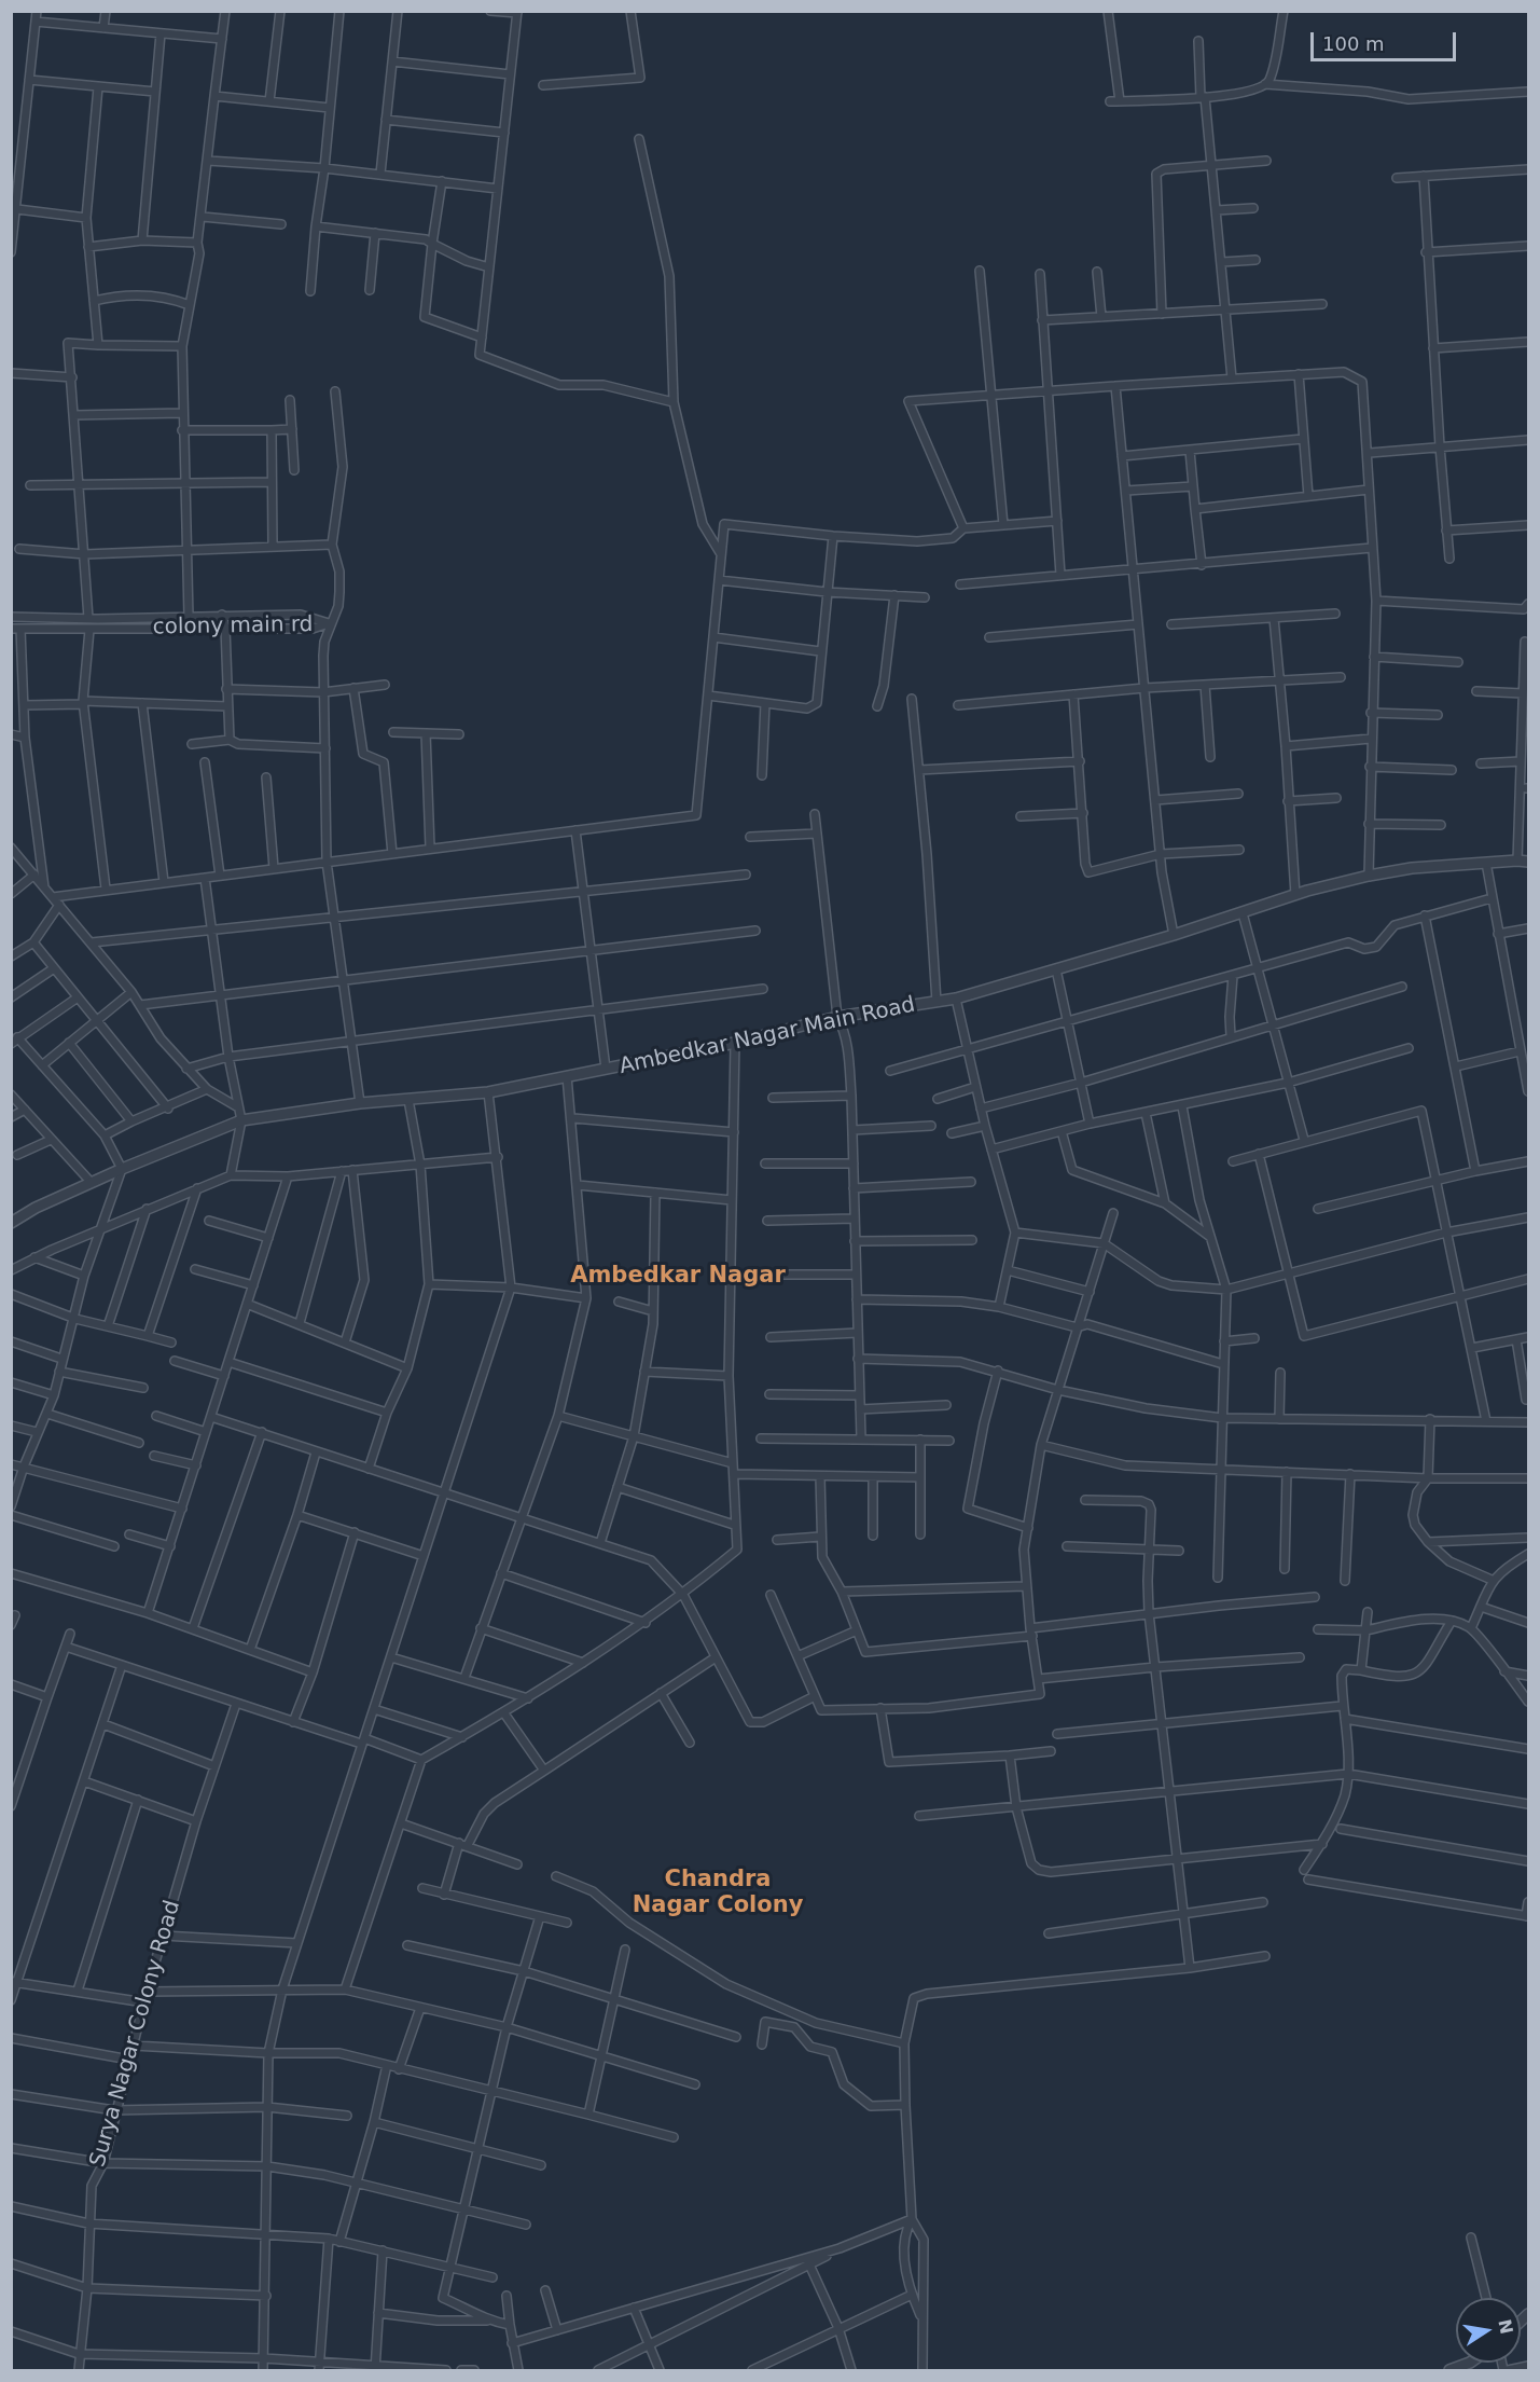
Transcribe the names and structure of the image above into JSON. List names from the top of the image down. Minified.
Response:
{"streets":{"street":["colony main rd","Ambedkar Nagar Main Road","Surya Nagar Colony Road"]},"districts":["Ambedkar Nagar","Chandra Nagar Colony"],"scale_bar":"100 m","north":"right"}
